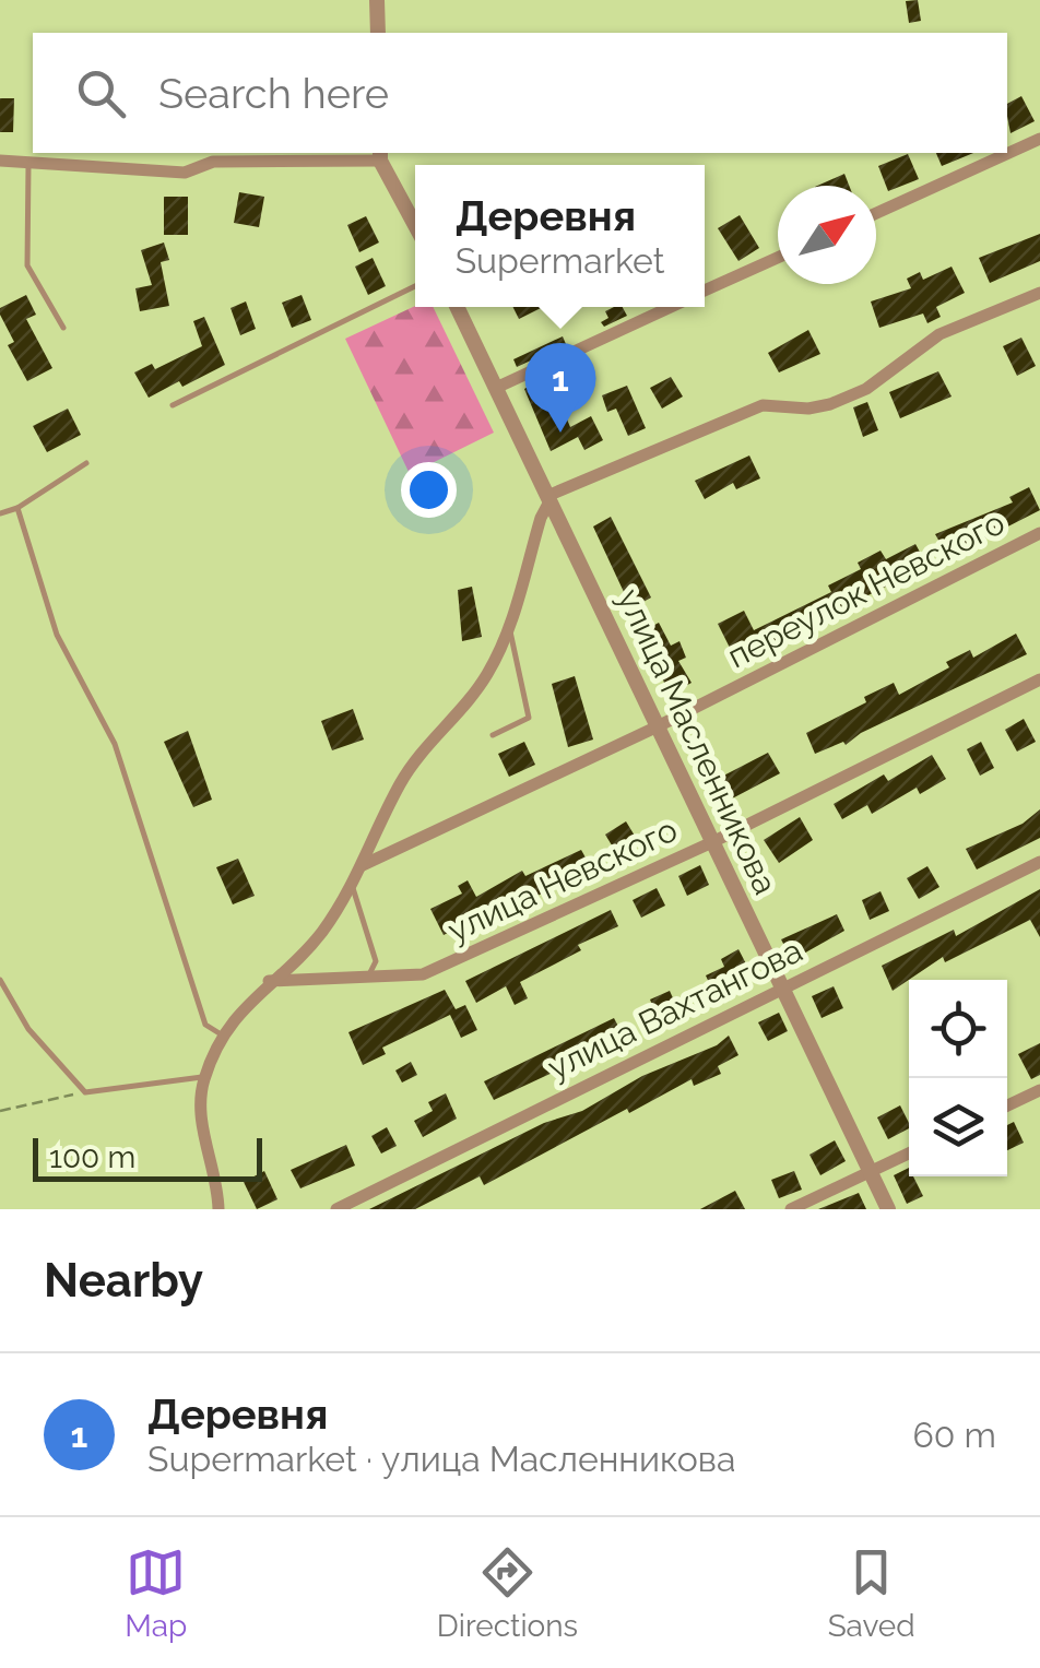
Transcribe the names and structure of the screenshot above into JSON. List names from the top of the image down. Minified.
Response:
{"streets":{"street":["переулок Невского","улица Масленникова","улица Невского","улица Вахтангова"]},"crossings":[["переулок Невского","улица Масленникова"],["улица Масленникова","улица Невского"],["улица Масленникова","улица Вахтангова"]],"scale_bar":"100 m","north":"top right","page":{"search":"Search here","popup":["Деревня","Supermarket"],"pins":"1","scale":"100 m","heading":"Nearby","list":[{"mark":"1","name":"Деревня","note":"Supermarket · улица Масленникова","value":"60 m"}],"nav":["Map","Directions","Saved"]}}
